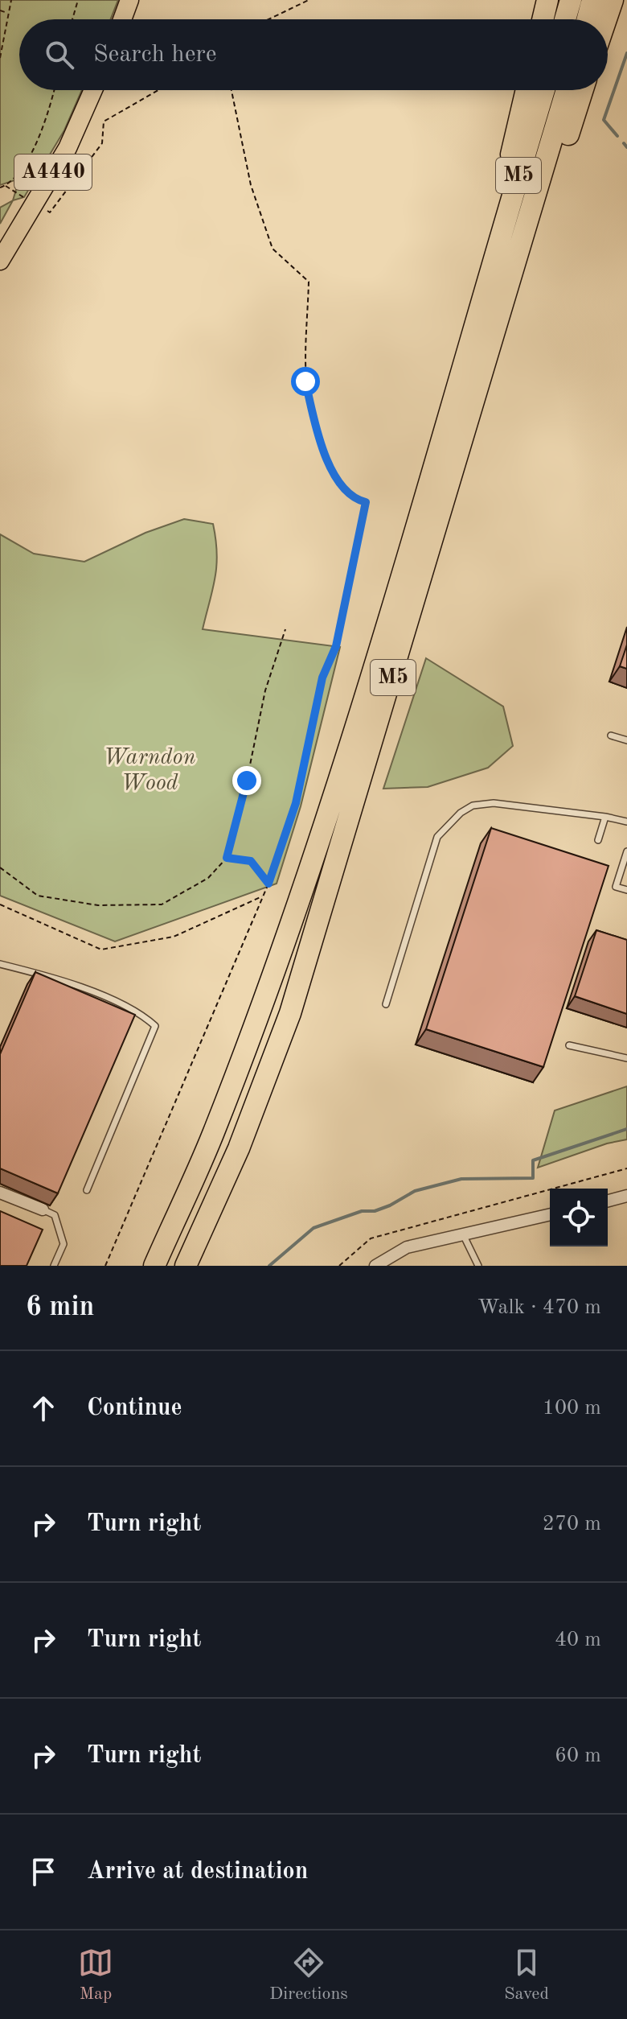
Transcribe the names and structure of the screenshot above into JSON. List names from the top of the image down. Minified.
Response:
{"streets":{"highway":["M5"],"main road":["A4440"]},"parks":["Warndon Wood"],"page":{"search":"Search here","heading":["6 min","Walk · 470 m"],"list":[["Continue","100 m"],["Turn right","270 m"],["Turn right","40 m"],["Turn right","60 m"],"Arrive at destination"],"nav":["Map","Directions","Saved"]}}
